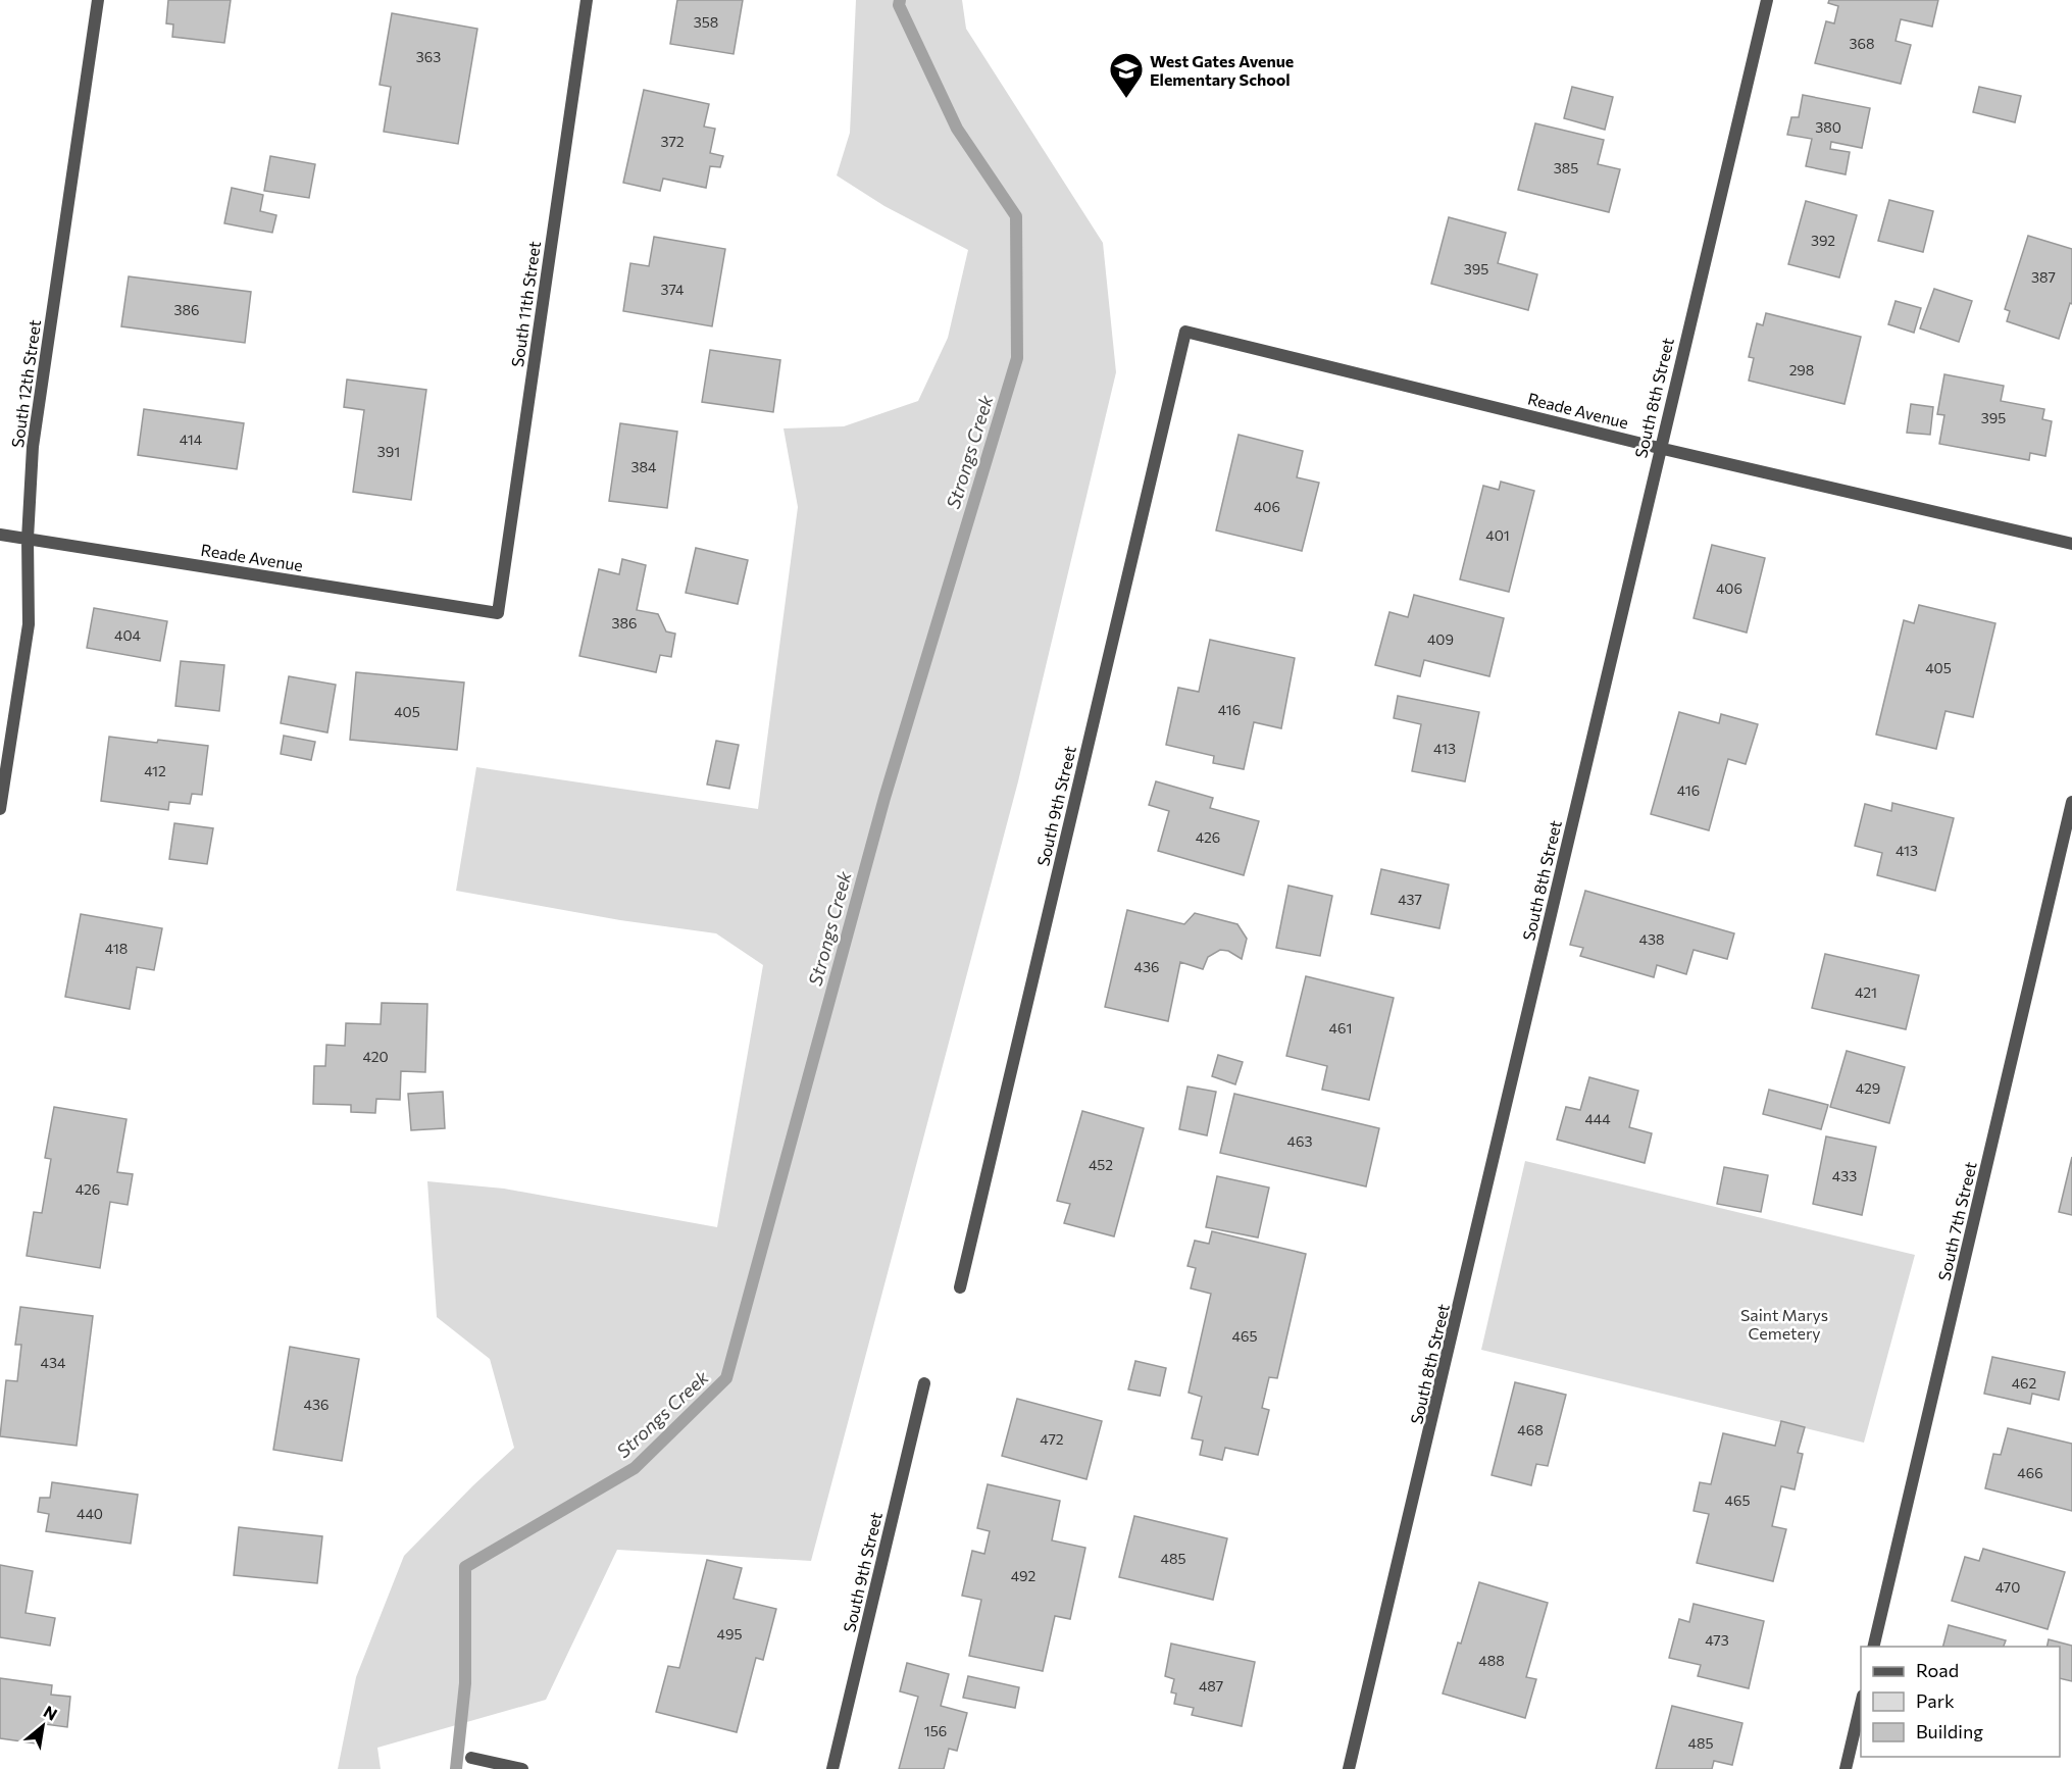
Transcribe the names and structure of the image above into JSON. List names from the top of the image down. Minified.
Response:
{"streets":{"street":["South 11th Street","South 12th Street","South 8th Street","Reade Avenue","South 9th Street","South 7th Street"]},"crossings":[["South 11th Street","Reade Avenue"],["South 12th Street","Reade Avenue"],["South 8th Street","Reade Avenue"],["Reade Avenue","South 9th Street"]],"water":["Strongs Creek"],"parks":["Saint Marys Cemetery"],"places":{"school or university":["West Gates Avenue Elementary School"]},"house_numbers":["358","368","363","380","372","385","392","395","387","374","386","298","395","414","391","384","406","401","406","386","404","409","405","416","405","413","412","416","426","413","437","438","418","436","421","461","420","429","444","463","452","433","426","465","434","462","436","468","472","466","465","440","485","492","470","495","473","488","487","156","485"],"legend":["Road","Park","Building"],"north":"top right"}
